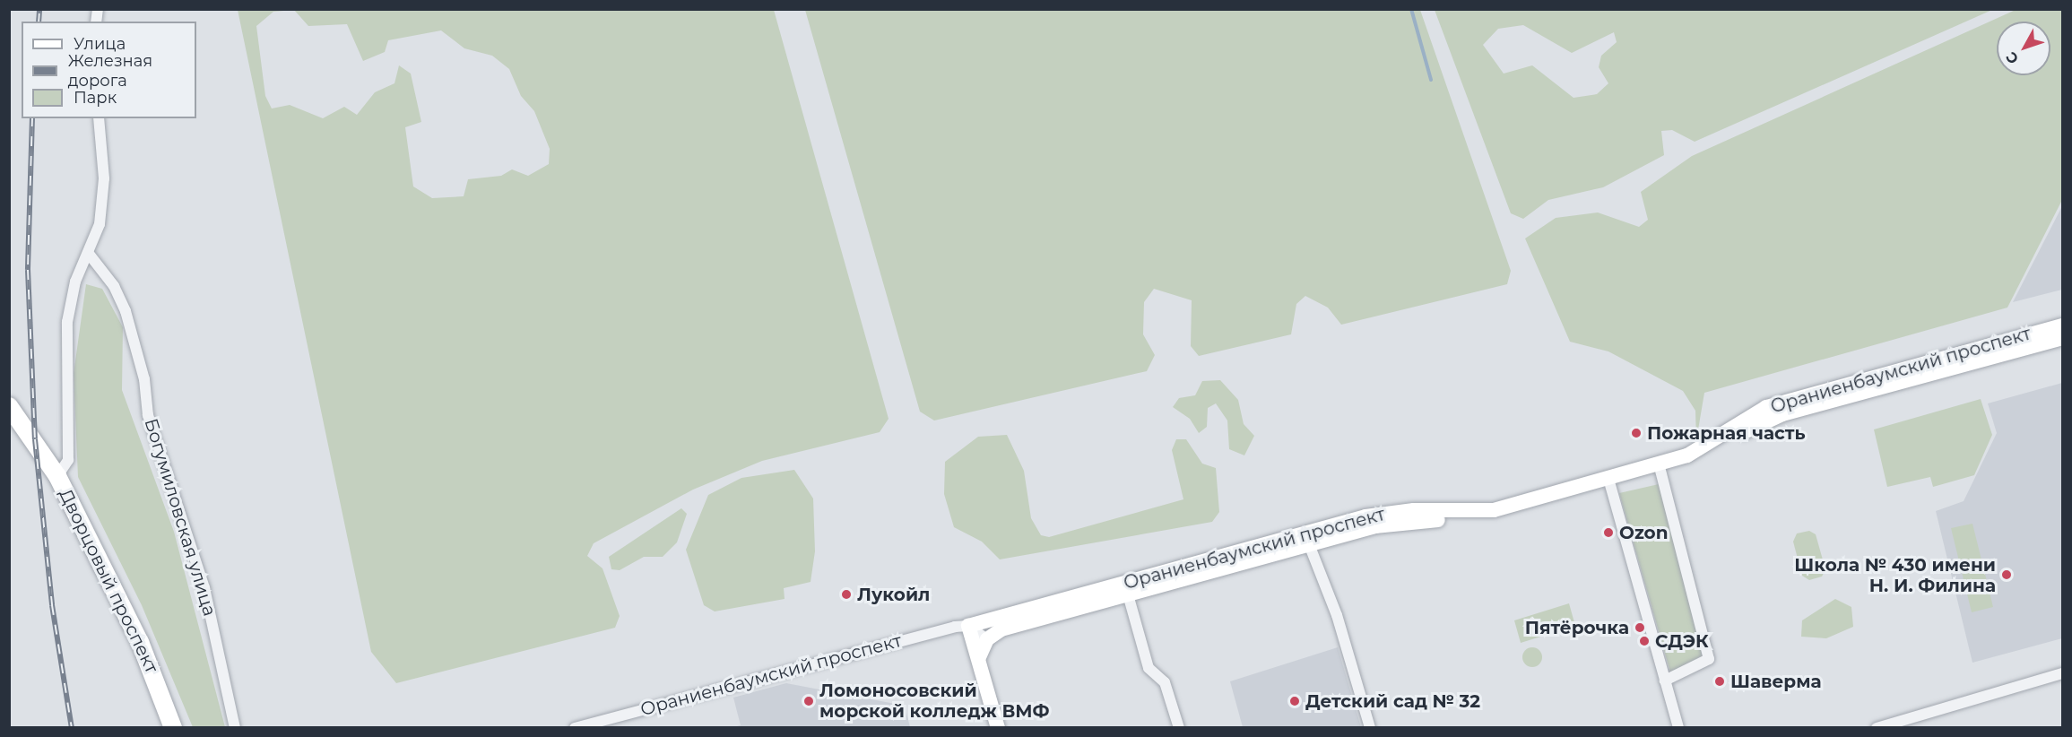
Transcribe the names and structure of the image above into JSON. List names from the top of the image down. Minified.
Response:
{"streets":{"main road":["Ораниенбаумский проспект","Дворцовый проспект"],"street":["Богумиловская улица"]},"places":["Пожарная часть","Ozon","Школа № 430 имени Н. И. Филина","Лукойл","Пятёрочка","СДЭК","Шаверма","Ломоносовский морской колледж ВМФ","Детский сад № 32"],"legend":["Улица","Железная дорога","Парк"],"north":"bottom left"}
